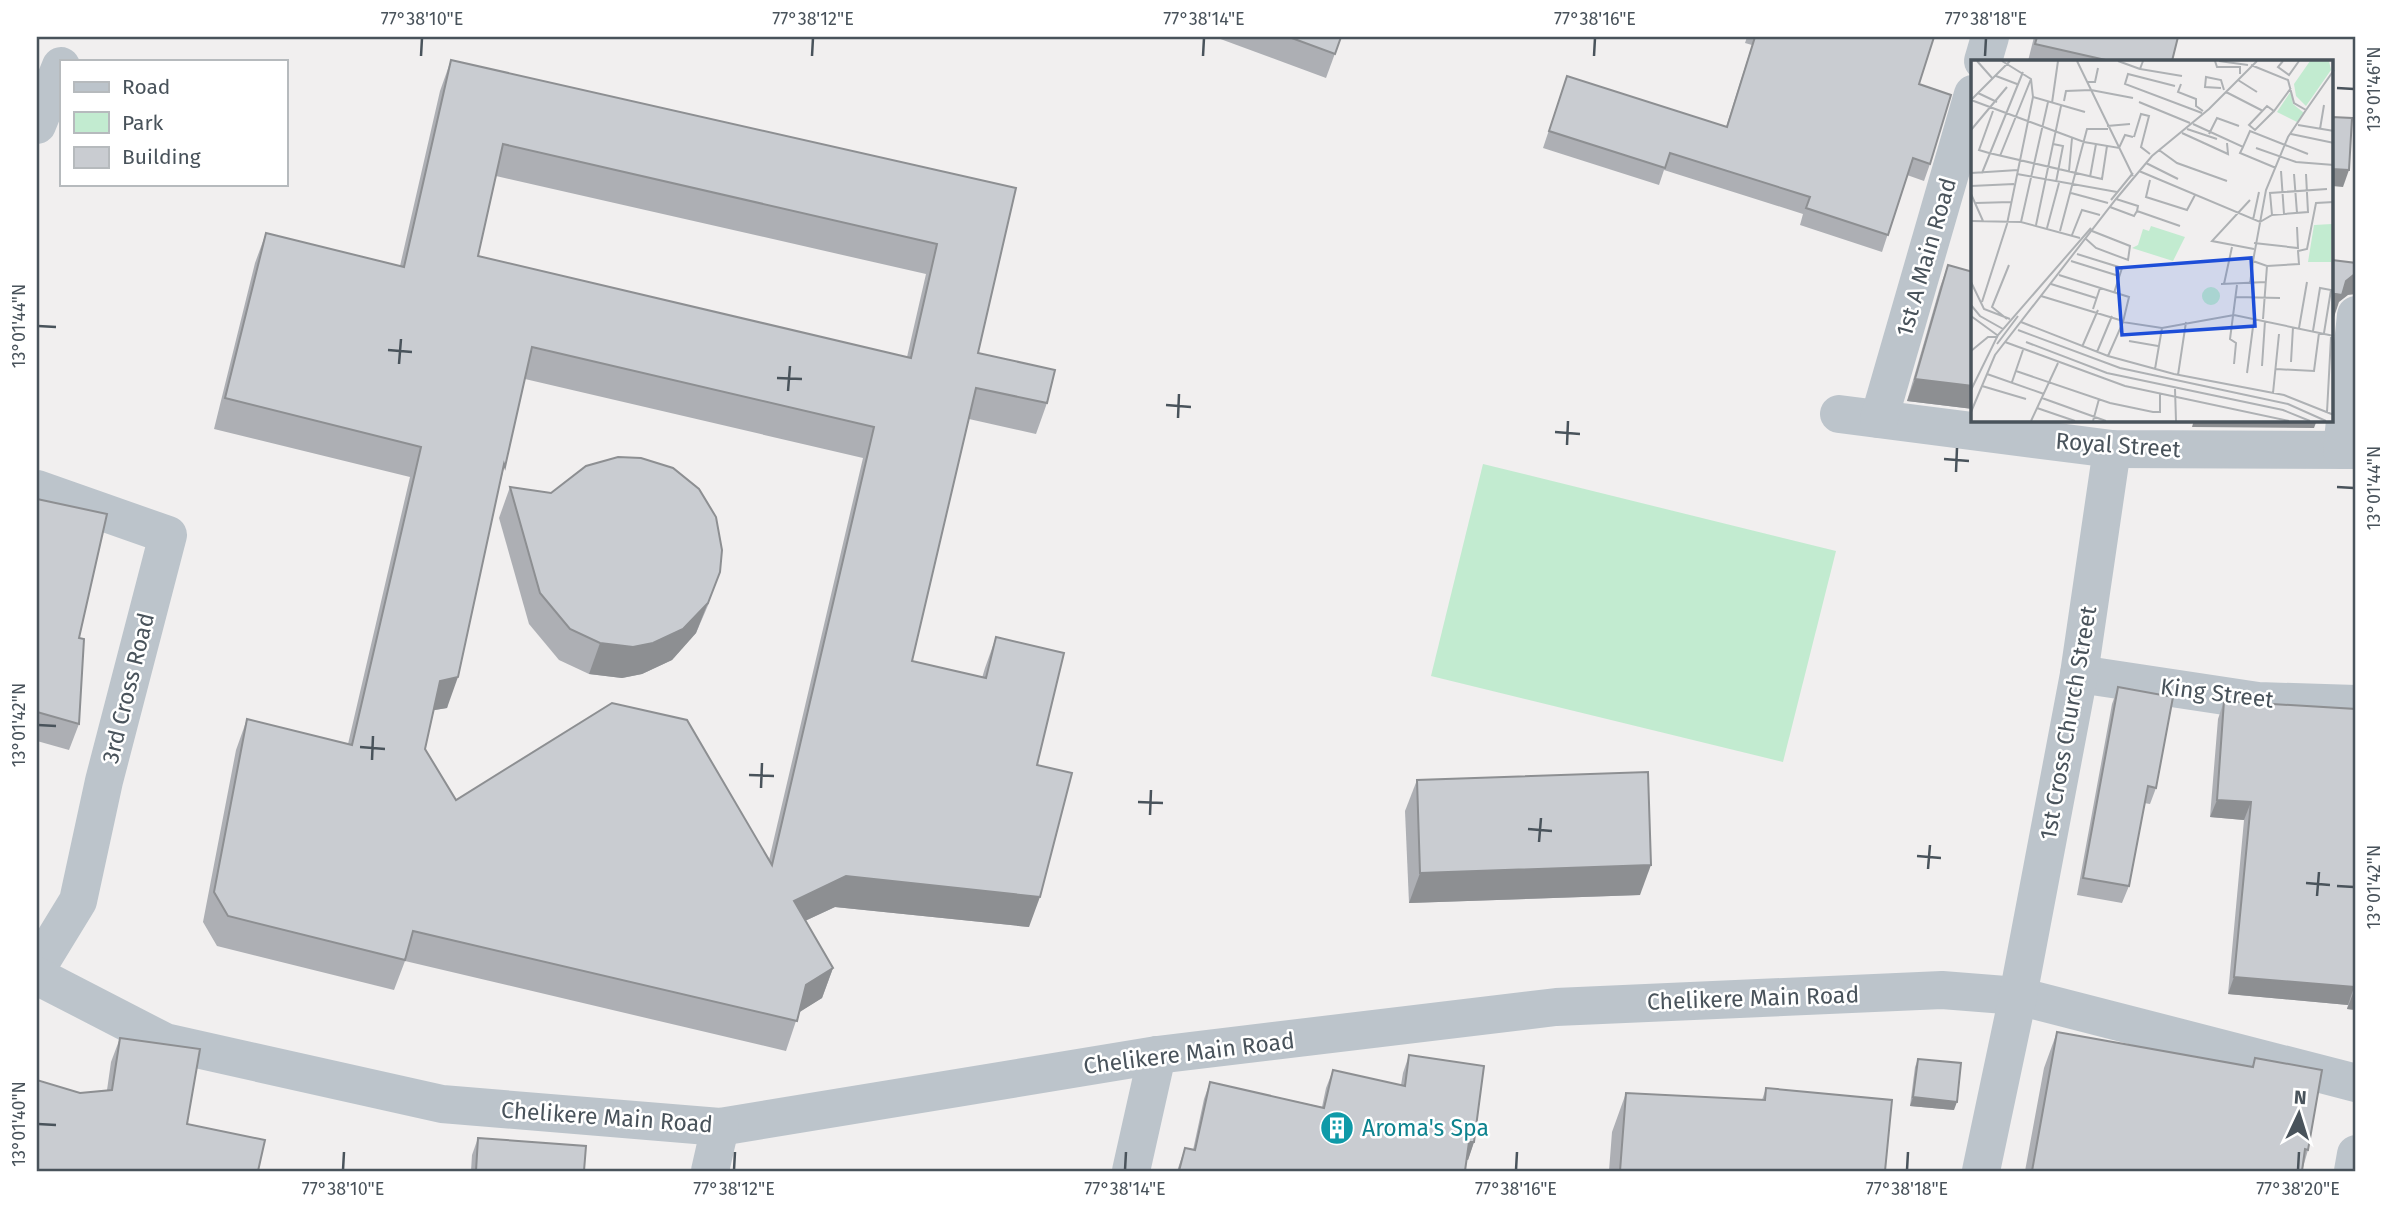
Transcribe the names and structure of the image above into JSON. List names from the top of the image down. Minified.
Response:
{"streets":{"street":["1st A Main Road","Royal Street","3rd Cross Road","King Street","1st Cross Church Street","Chelikere Main Road"]},"crossings":[["1st A Main Road","Royal Street"],["Royal Street","1st Cross Church Street"],["3rd Cross Road","Chelikere Main Road"],["King Street","1st Cross Church Street"],["1st Cross Church Street","Chelikere Main Road"]],"places":{"building":["Aroma's Spa"]},"legend":["Road","Park","Building"],"north":"top","coordinates":["77°38'10\"E","77°38'12\"E","77°38'14\"E","77°38'16\"E","77°38'18\"E","13°01'46\"N","13°01'44\"N","13°01'42\"N","13°01'40\"N","77°38'20\"E"]}
